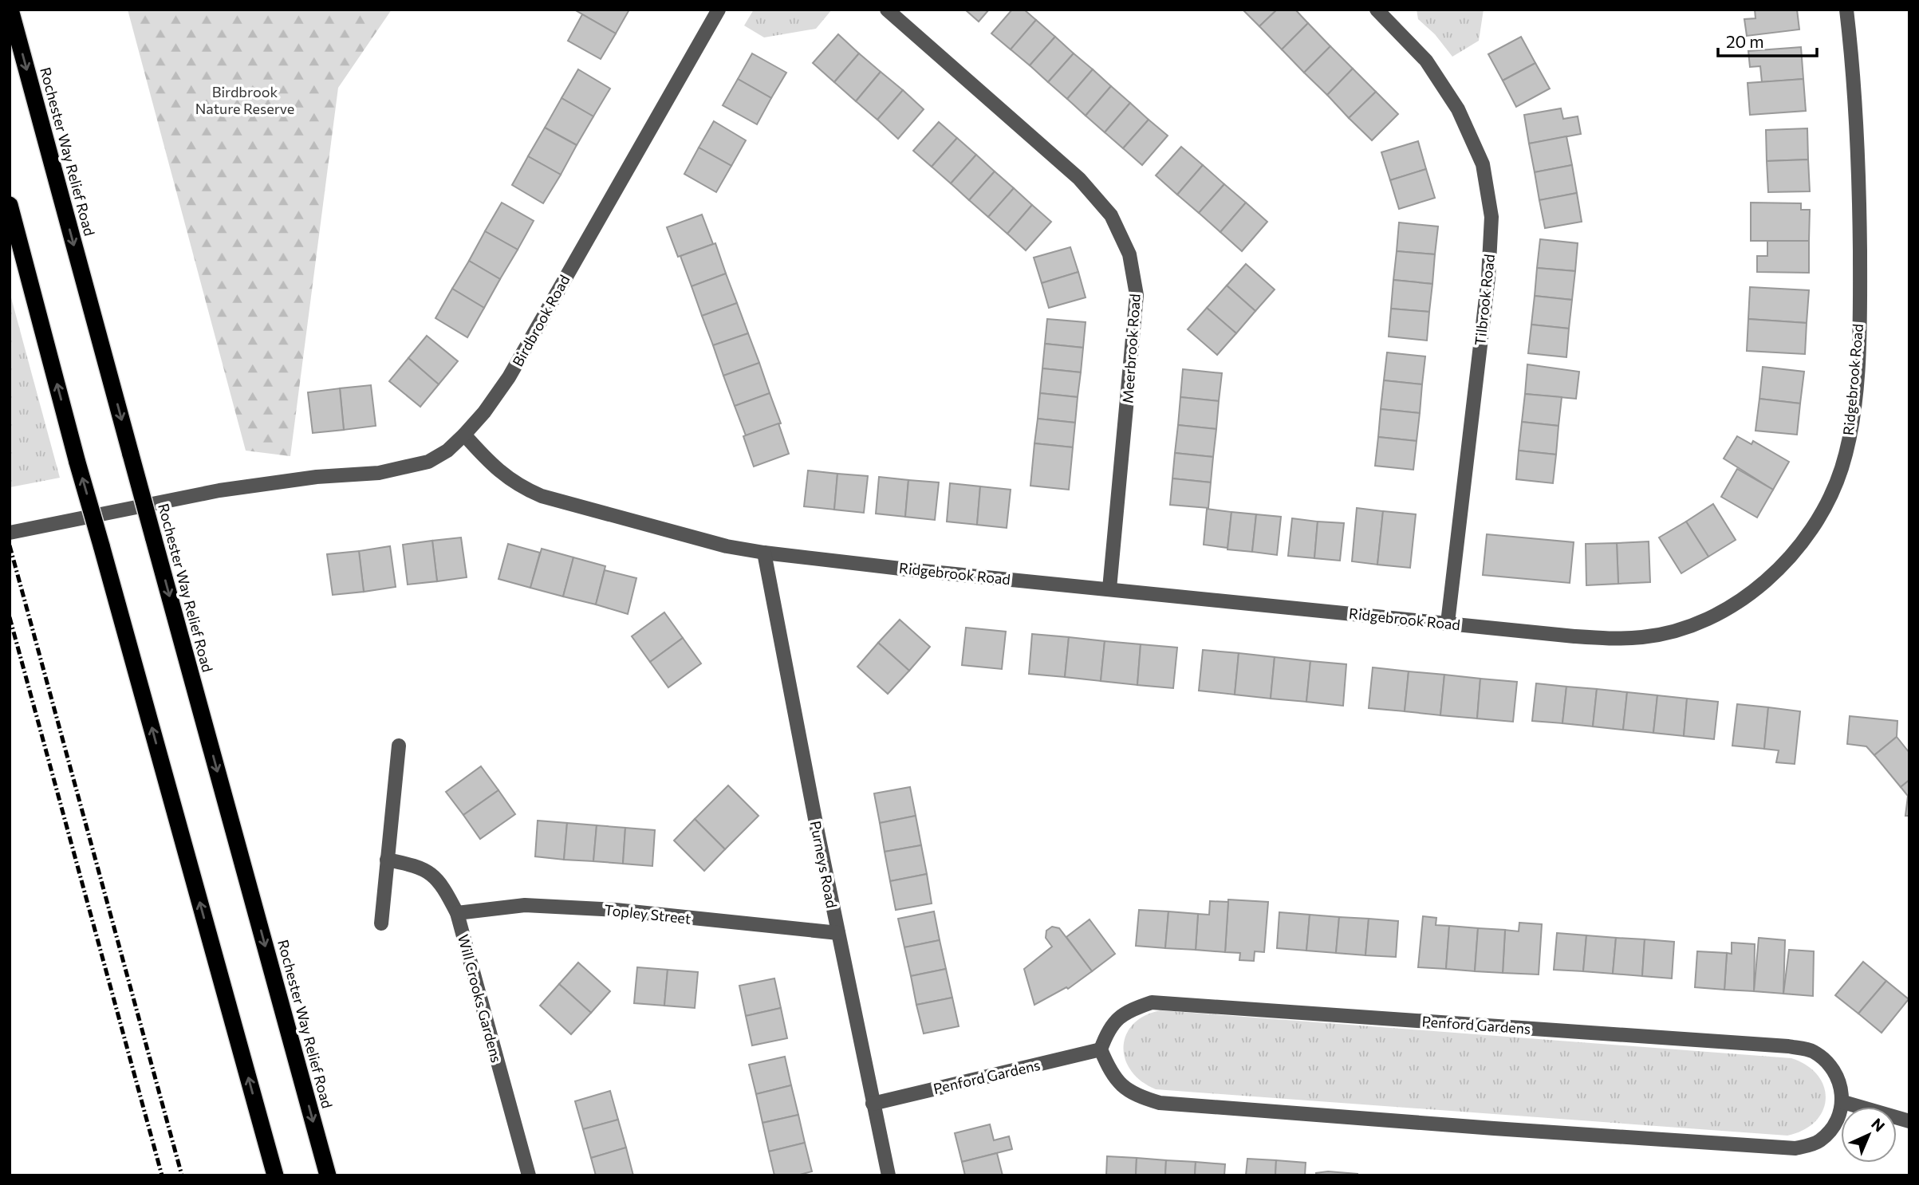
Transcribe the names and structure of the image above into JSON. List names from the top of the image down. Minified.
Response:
{"streets":{"highway":["Rochester Way Relief Road"],"street":["Tilbrook Road","Birdbrook Road","Meerbrook Road","Ridgebrook Road","Purneys Road","Topley Street","Will Crooks Gardens","Penford Gardens"]},"crossings":[["Tilbrook Road","Ridgebrook Road"],["Birdbrook Road","Ridgebrook Road"],["Meerbrook Road","Ridgebrook Road"],["Ridgebrook Road","Purneys Road"],["Purneys Road","Topley Street"],["Purneys Road","Penford Gardens"],["Topley Street","Will Crooks Gardens"]],"parks":["Birdbrook Nature Reserve"],"scale_bar":"20 m","north":"top right"}
